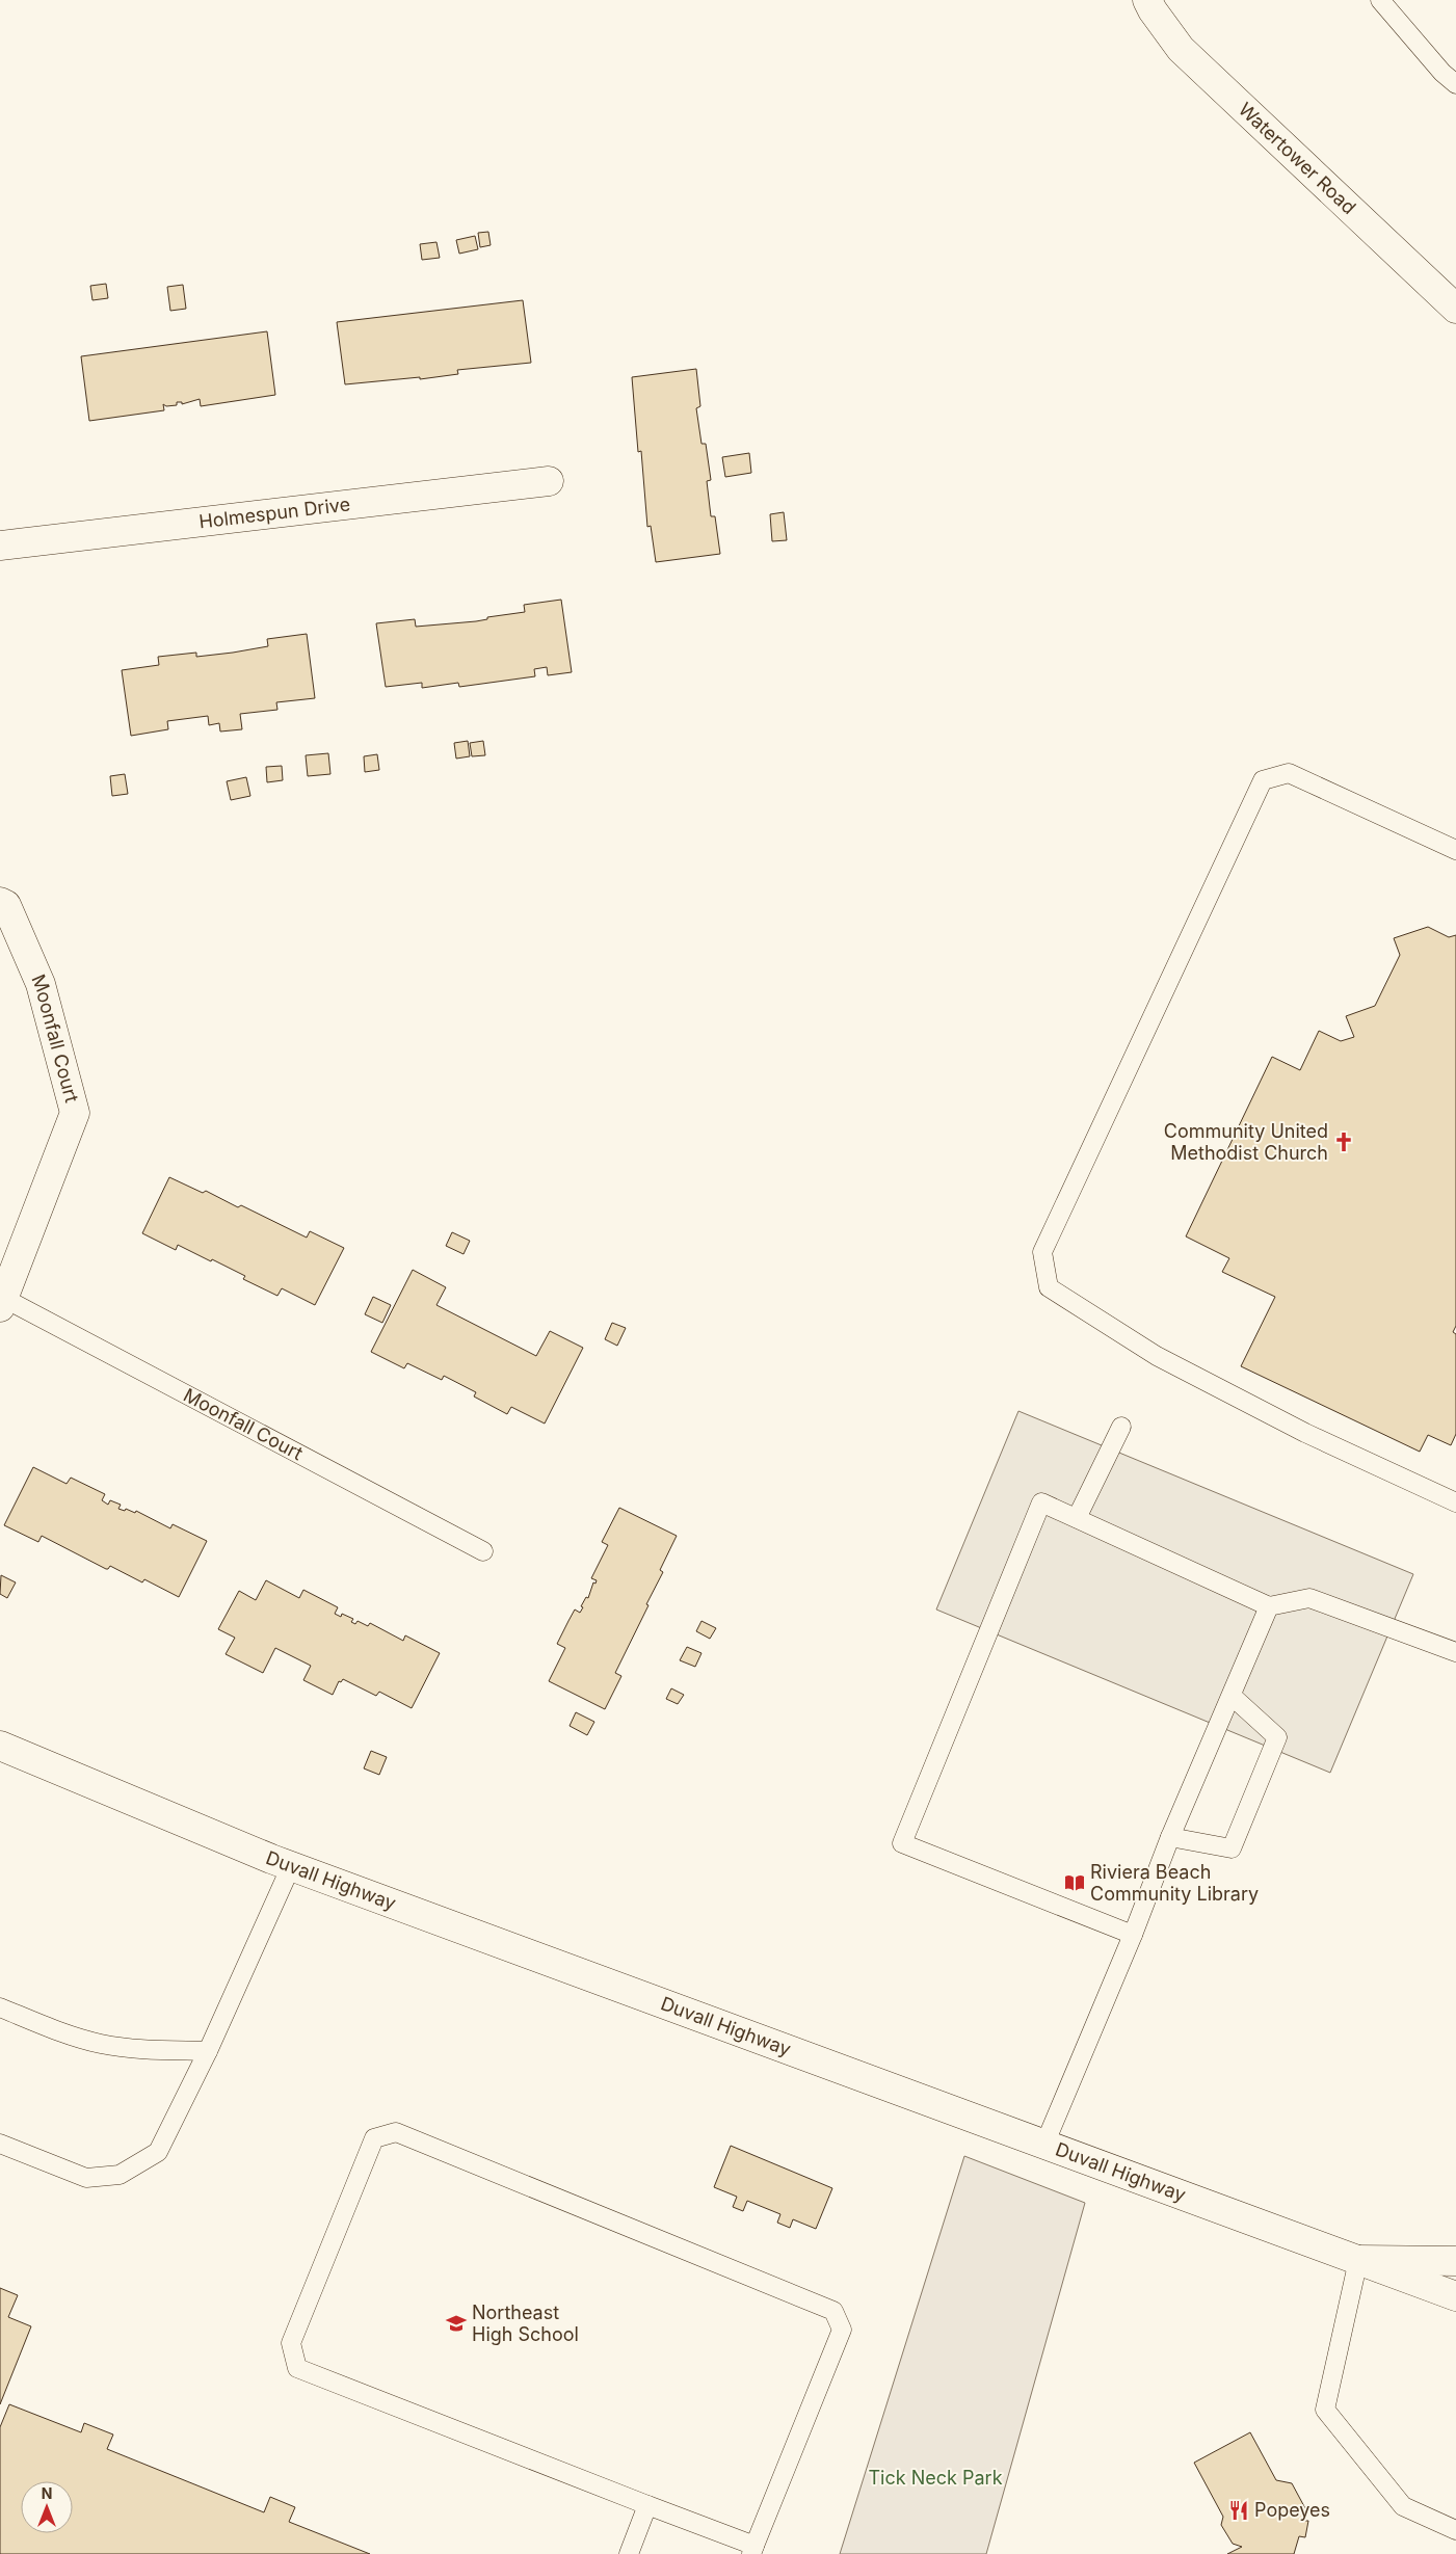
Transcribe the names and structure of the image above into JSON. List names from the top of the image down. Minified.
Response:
{"streets":{"street":["Watertower Road","Holmespun Drive","Moonfall Court","Duvall Highway"]},"parks":["Tick Neck Park"],"places":{"church":["Community United Methodist Church"],"library":["Riviera Beach Community Library"],"school or university":["Northeast High School"],"restaurant":["Popeyes"]},"north":"top"}
